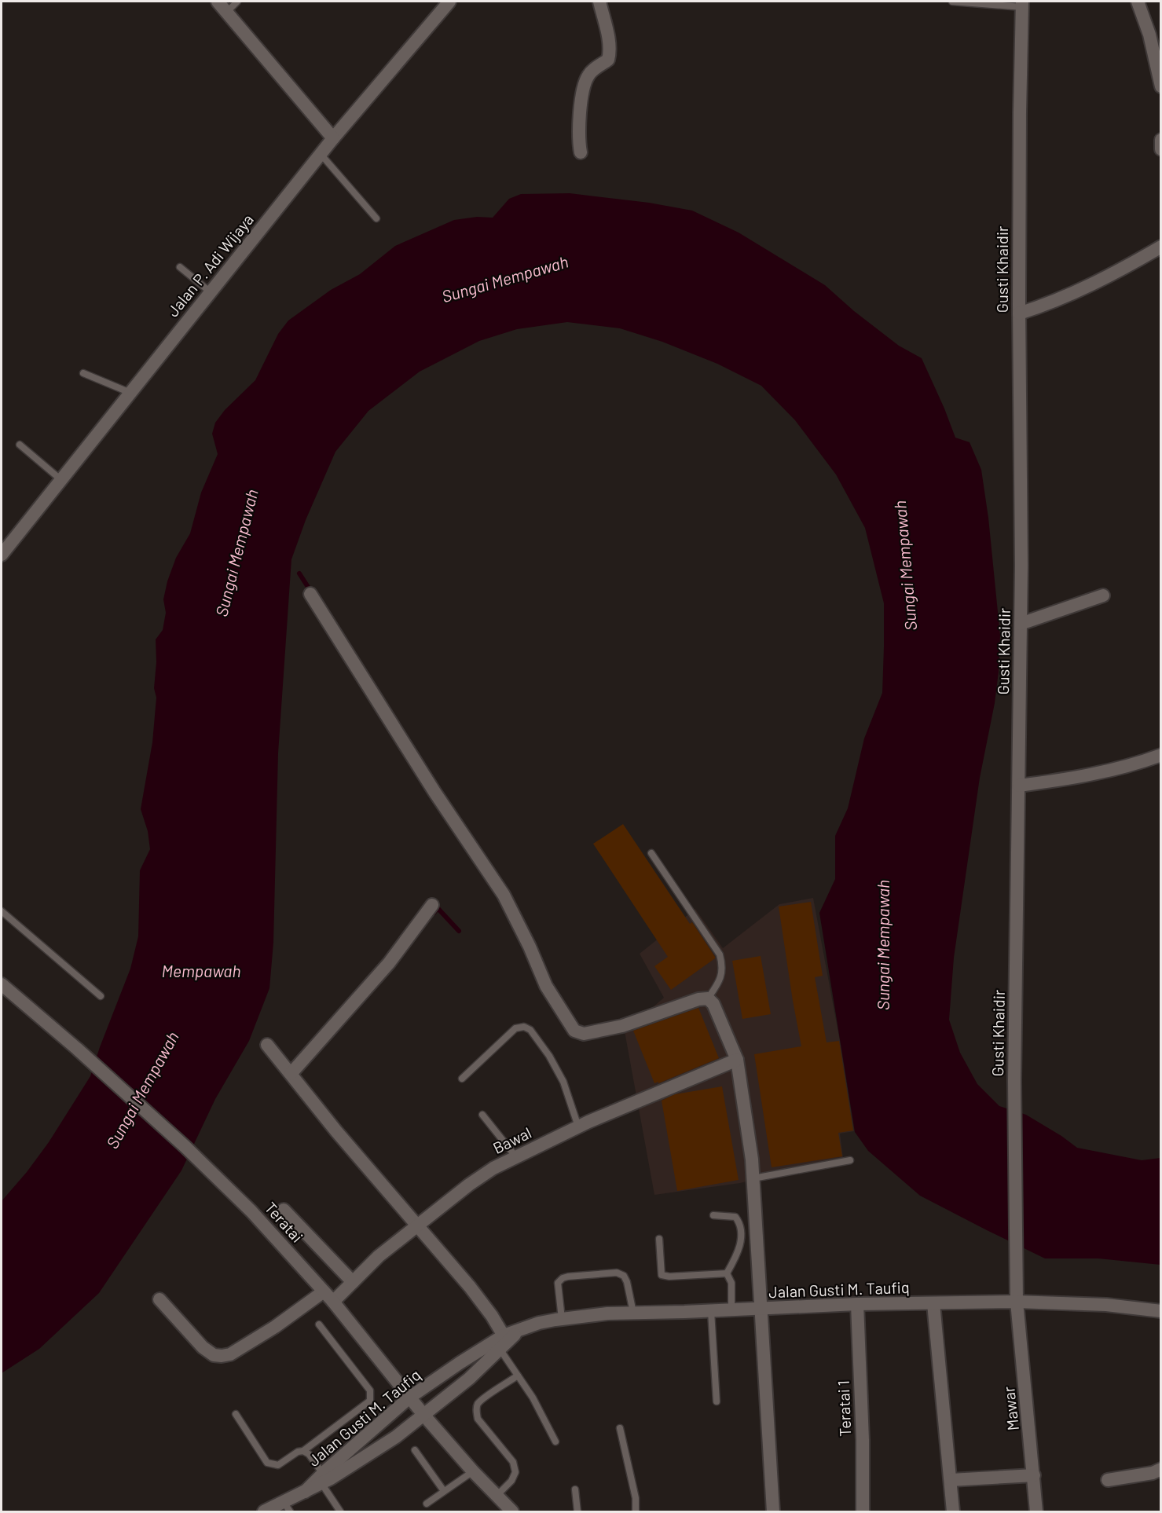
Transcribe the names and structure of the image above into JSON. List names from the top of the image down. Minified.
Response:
{"streets":{"street":["Jalan P. Adi Wijaya","Gusti Khaidir","Bawal","Teratai","Jalan Gusti M. Taufiq","Teratai 1","Mawar"]},"crossings":[["Gusti Khaidir","Jalan Gusti M. Taufiq"],["Gusti Khaidir","Mawar"],["Bawal","Teratai"],["Teratai","Jalan Gusti M. Taufiq"],["Jalan Gusti M. Taufiq","Teratai 1"],["Jalan Gusti M. Taufiq","Mawar"]],"water":["Sungai Mempawah","Mempawah"]}
